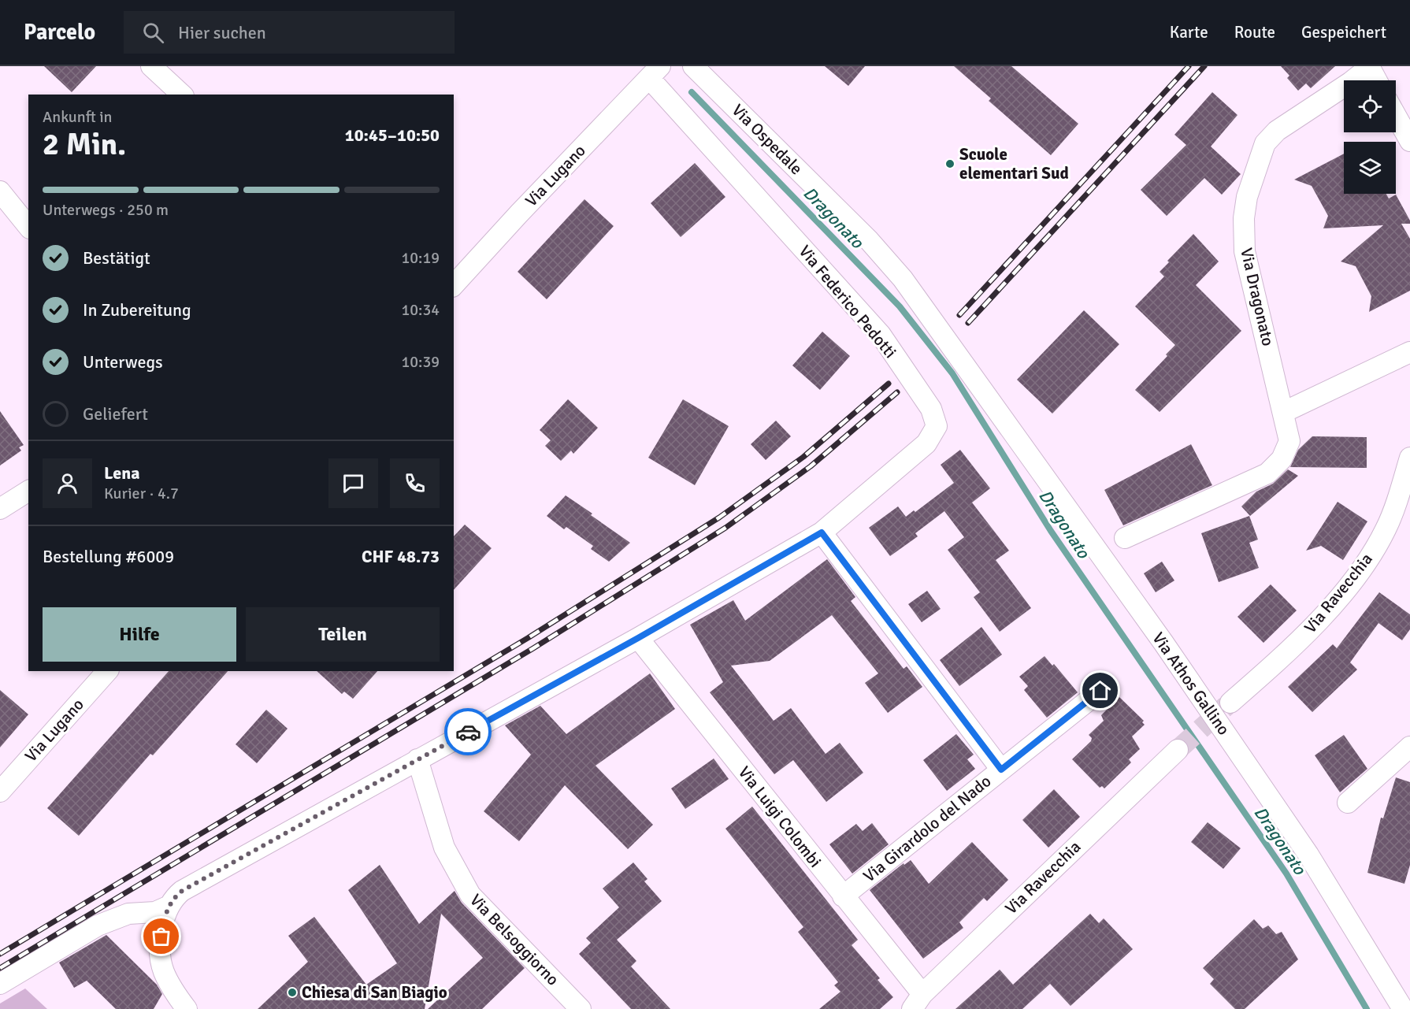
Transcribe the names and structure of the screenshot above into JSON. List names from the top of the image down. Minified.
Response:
{"streets":{"street":["Via Ospedale","Via Lugano","Via Dragonato","Via Federico Pedotti","Via Ravecchia","Via Athos Gallino","Via Luigi Colombi","Via Girardolo del Nado","Via Belsoggiorno"]},"crossings":[["Via Ospedale","Via Athos Gallino"],["Via Lugano","Via Federico Pedotti"],["Via Federico Pedotti","Via Luigi Colombi"],["Via Federico Pedotti","Via Belsoggiorno"],["Via Ravecchia","Via Luigi Colombi"],["Via Luigi Colombi","Via Girardolo del Nado"]],"water":["Dragonato"],"places":["Scuole elementari Sud","Chiesa di San Biagio"],"page":{"header":"Parcelo","search":"Hier suchen","nav":["Karte","Route","Gespeichert"],"heading":["2 Min.","Ankunft in","10:45–10:50"],"panel":["Lena","Kurier · 4.7","Bestellung #6009","CHF 48.73"],"bar":"Unterwegs · 250 m","list":[["Bestätigt","10:19"],["In Zubereitung","10:34"],["Unterwegs","10:39"],"Geliefert"],"buttons":["Hilfe","Teilen"]}}
